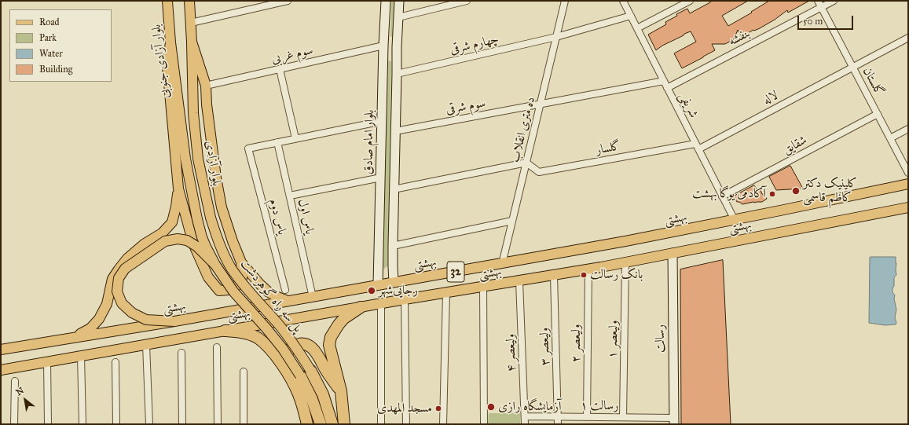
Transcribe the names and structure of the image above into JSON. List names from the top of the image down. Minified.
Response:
{"streets":{"main road":["بلوار آزادی جنوبی","بلوار امام صادق","بلوار آزادی","بهشتى","بهشتی","32","پل سه راه گوهردشت","رسالت"],"street":["بنفشه","چهارم شرقی","سوم غربی","گلستان","لاله","شریفی","سوم شرقی","ده متری انقلاب","شقایق","گلسار","یاس دوم","یاس اول","ولیعصر ۱","ولیعصر ۲","ولیعصر ۳","ولیعصر ۴","رسالت ۱"]},"crossings":[["بنفشه","گلستان"],["بنفشه","شریفی"],["چهارم شرقی","شریفی"],["چهارم شرقی","ده متری انقلاب"],["چهارم شرقی","بلوار امام صادق"],["سوم غربی","بلوار امام صادق"],["بلوار آزادی جنوبی","بلوار آزادی"],["گلستان","لاله"],["گلستان","شقایق"],["لاله","شریفی"],["لاله","گلسار"],["شریفی","سوم شرقی"],["شریفی","شقایق"],["شریفی","گلسار"],["شریفی","بهشتى"],["سوم شرقی","ده متری انقلاب"],["سوم شرقی","بلوار امام صادق"],["ده متری انقلاب","گلسار"],["ده متری انقلاب","بهشتى"],["بلوار امام صادق","بهشتى"],["بلوار آزادی","پل سه راه گوهردشت"],["یاس دوم","یاس اول"],["یاس اول","بهشتى"],["بهشتی","رسالت"],["بهشتی","ولیعصر ۱"],["بهشتی","ولیعصر ۲"],["بهشتی","ولیعصر ۳"],["بهشتی","ولیعصر ۴"],["رسالت","رسالت ۱"],["ولیعصر ۱","رسالت ۱"],["ولیعصر ۲","رسالت ۱"],["ولیعصر ۳","رسالت ۱"],["ولیعصر ۴","رسالت ۱"]],"places":["کلینیک دکتر کاظم قاسمی","آکادمی یوگا بهشت","بانک رسالت","رجایی‌شهر","آزمایشگاه رازی","مسجد المهدی"],"legend":["Road","Park","Water","Building"],"scale_bar":"50 m","north":"top left"}
